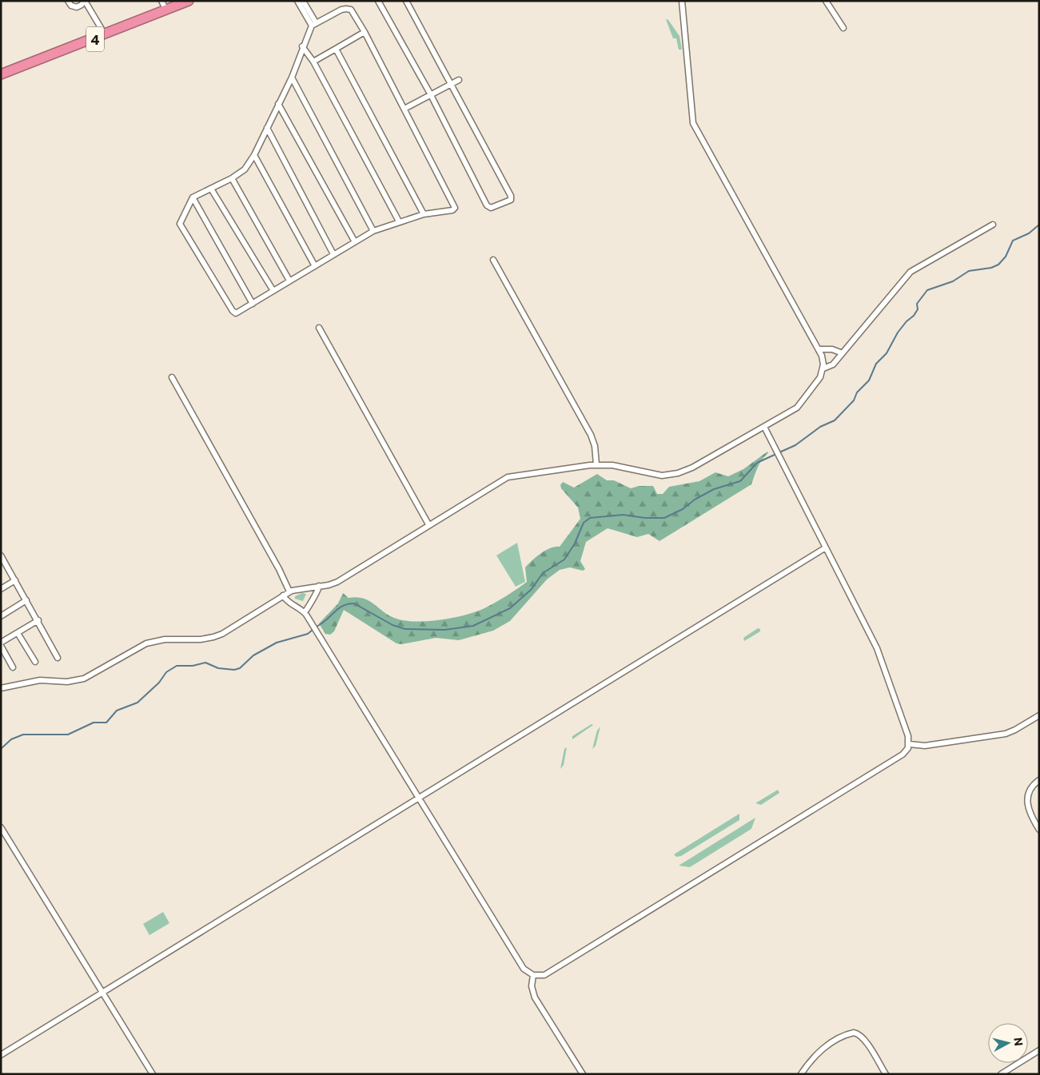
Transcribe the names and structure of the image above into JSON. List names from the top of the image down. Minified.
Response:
{"streets":{"highway":["4"]},"north":"right"}
